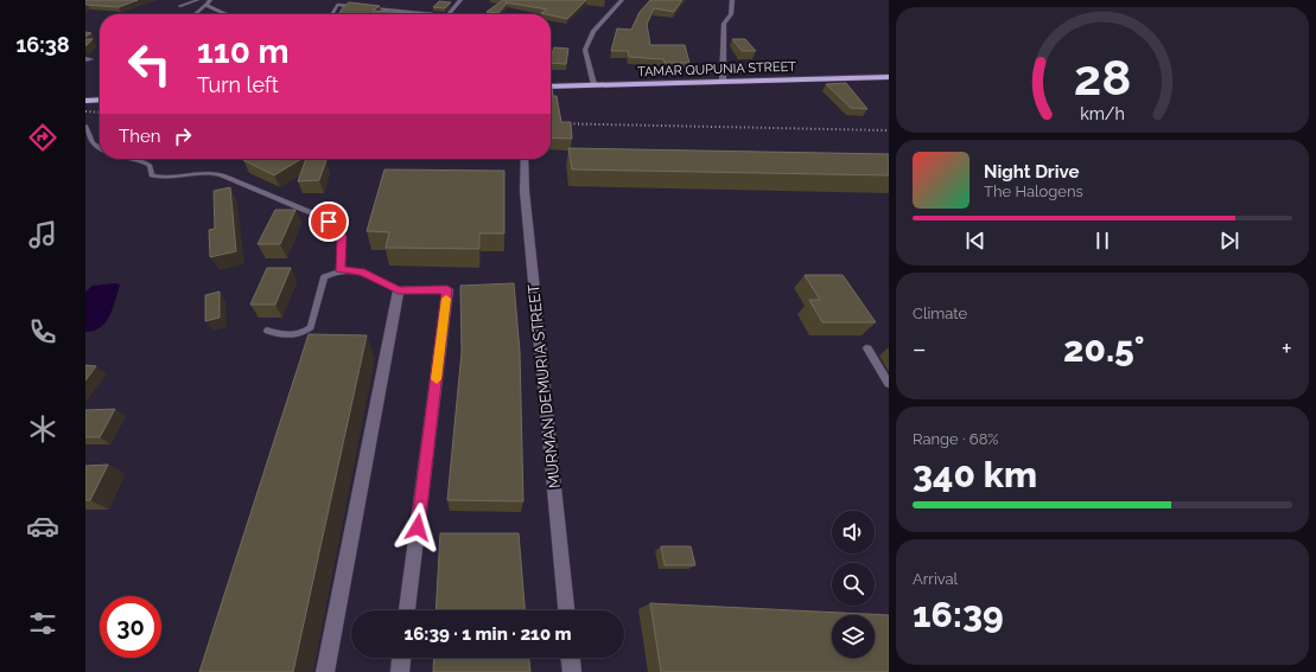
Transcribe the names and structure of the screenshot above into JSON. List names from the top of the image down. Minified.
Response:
{"streets":{"main road":["TAMAR QUPUNIA STREET"],"street":["MURMAN DEMURIA STREET"]},"page":{"tabs":"16:38","turn":["110 m","Turn left"],"then":"Then","song":["Night Drive","The Halogens"],"tile":["Climate",["Range · 68%","340 km"],["Arrival","16:39"]],"heat":["−","20.5°","+"],"limit":"30","trip":"16:39 · 1 min · 210 m","gauge":["28","km/h"]}}
